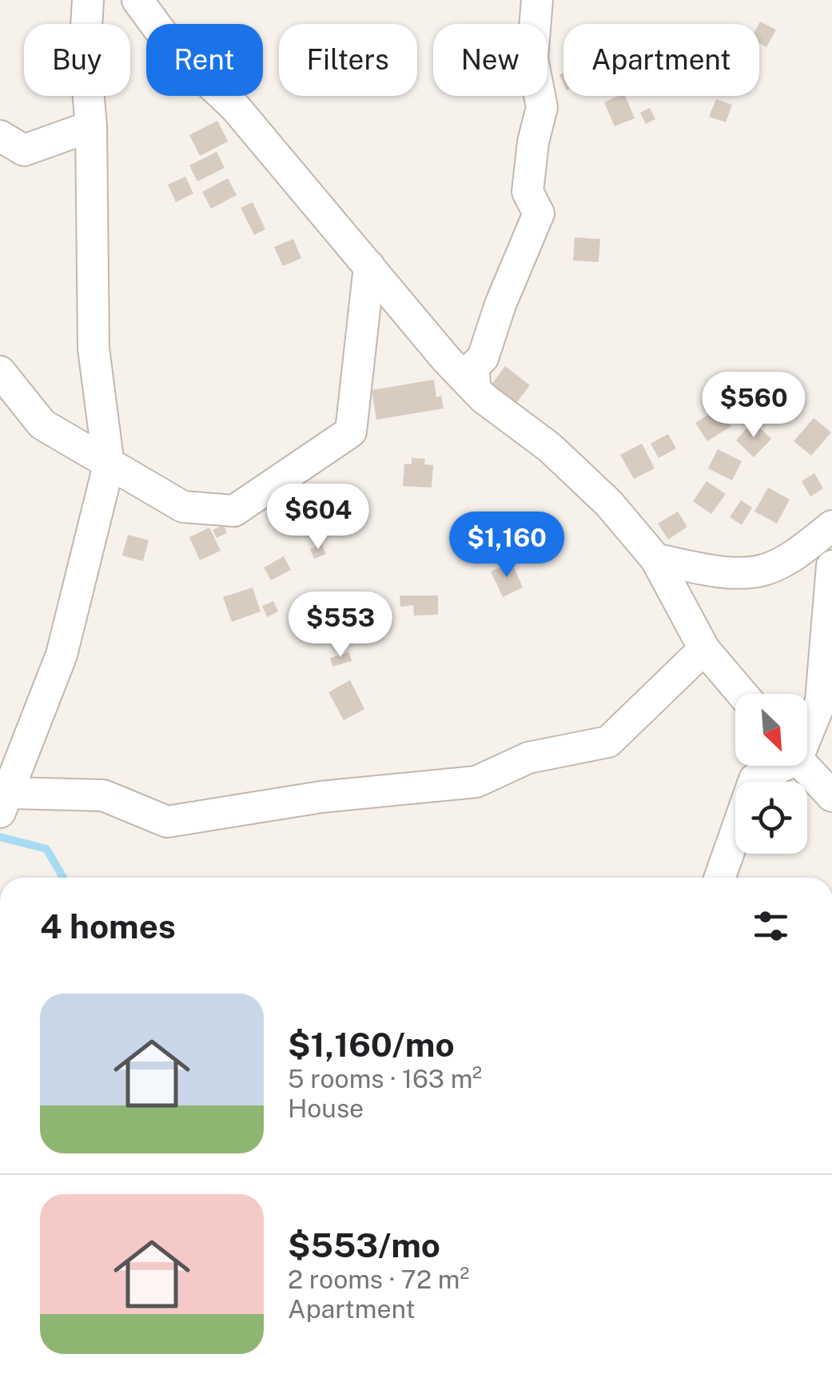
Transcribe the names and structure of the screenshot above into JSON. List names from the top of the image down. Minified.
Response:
{"north":"bottom right","page":{"chip":["Buy","Rent","Filters","New","Apartment"],"price":["$560","$604","$1,160","$553"],"heading":"4 homes","list":[{"name":"$1,160/mo","note":"5 rooms · 163 m² · House"},{"name":"$553/mo","note":"2 rooms · 72 m² · Apartment"}]}}
